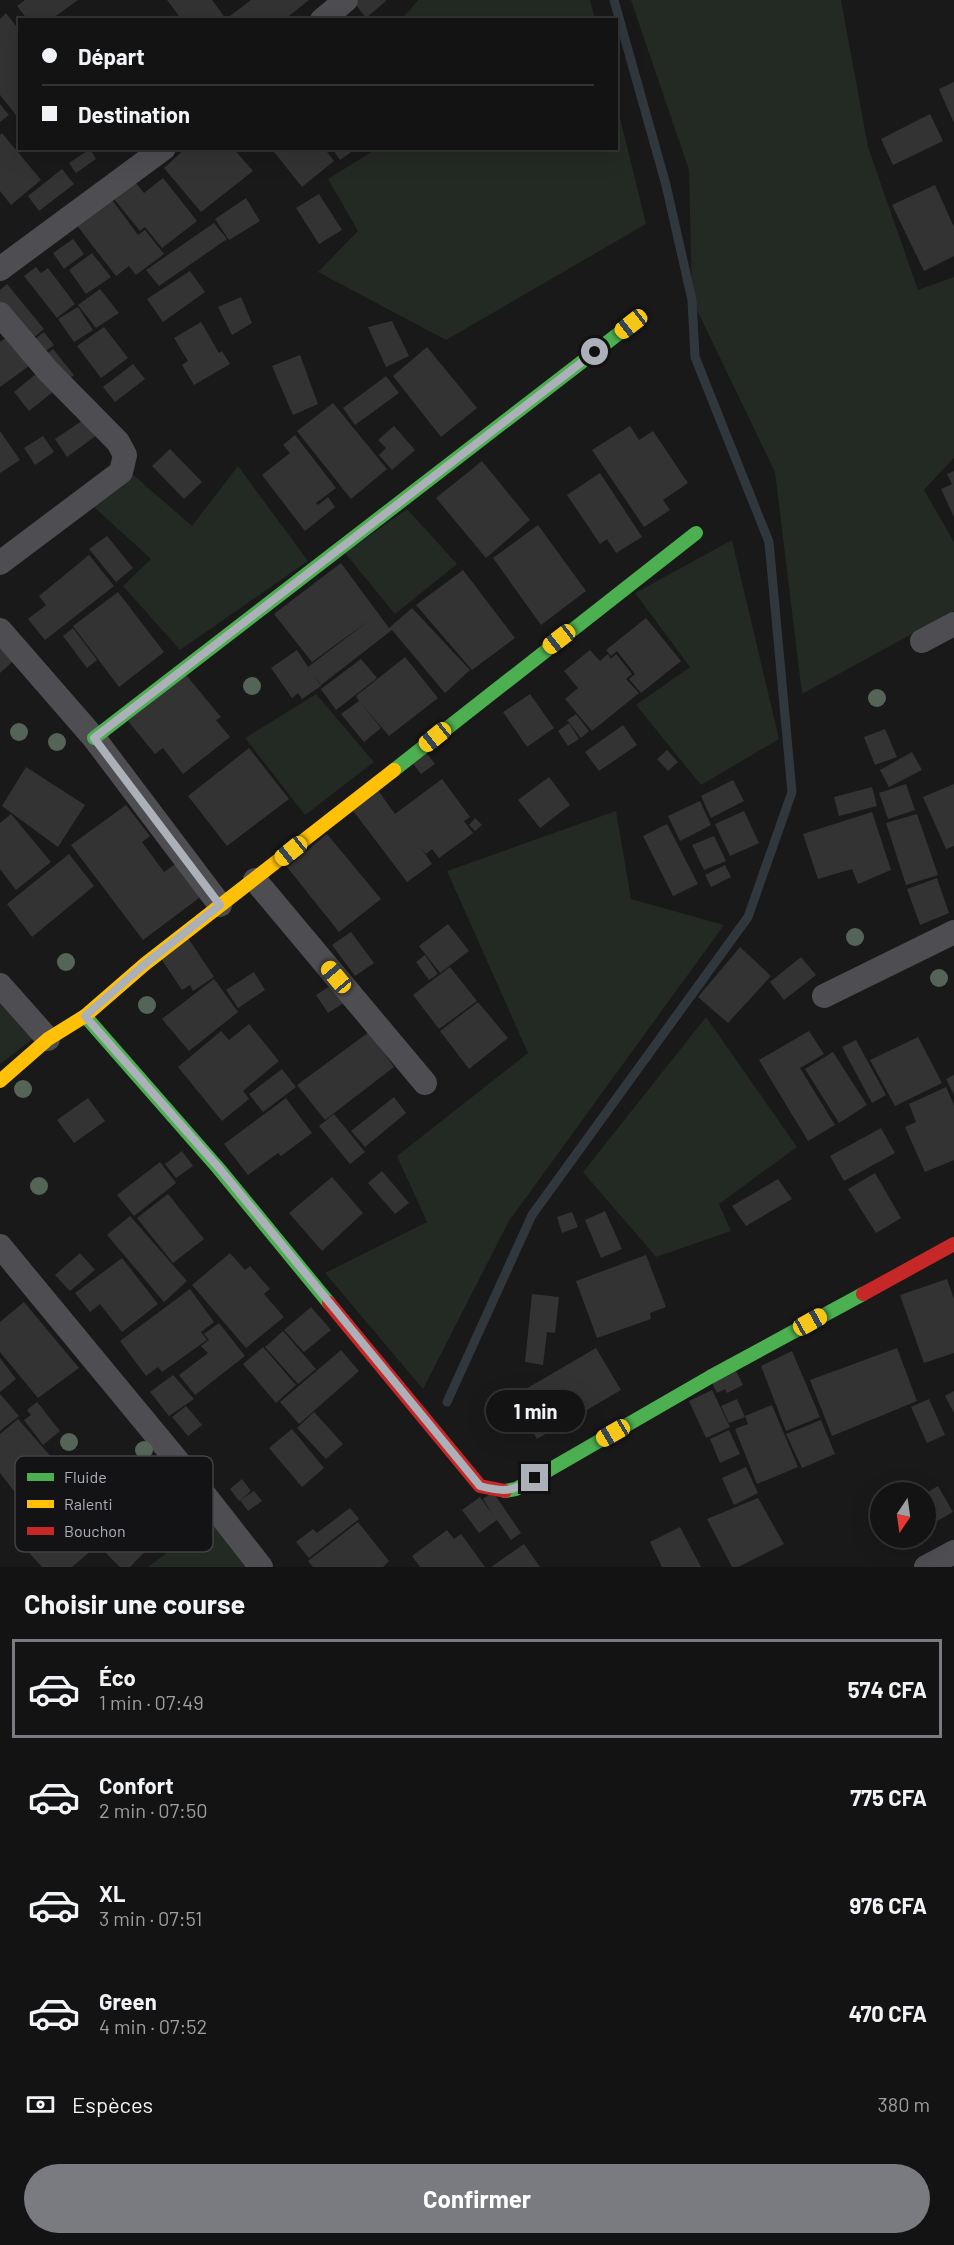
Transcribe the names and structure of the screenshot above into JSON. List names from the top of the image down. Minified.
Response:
{"legend":["Fluide","Ralenti","Bouchon"],"north":"bottom","page":{"banner":["Départ","Destination"],"bubble":"1 min","heading":"Choisir une course","list":[{"name":"Éco","note":"1 min · 07:49","value":"574 CFA"},{"name":"Confort","note":"2 min · 07:50","value":"775 CFA"},{"name":"XL","note":"3 min · 07:51","value":"976 CFA"},{"name":"Green","note":"4 min · 07:52","value":"470 CFA"}],"pay":["Espèces","380 m"],"buttons":"Confirmer"}}
